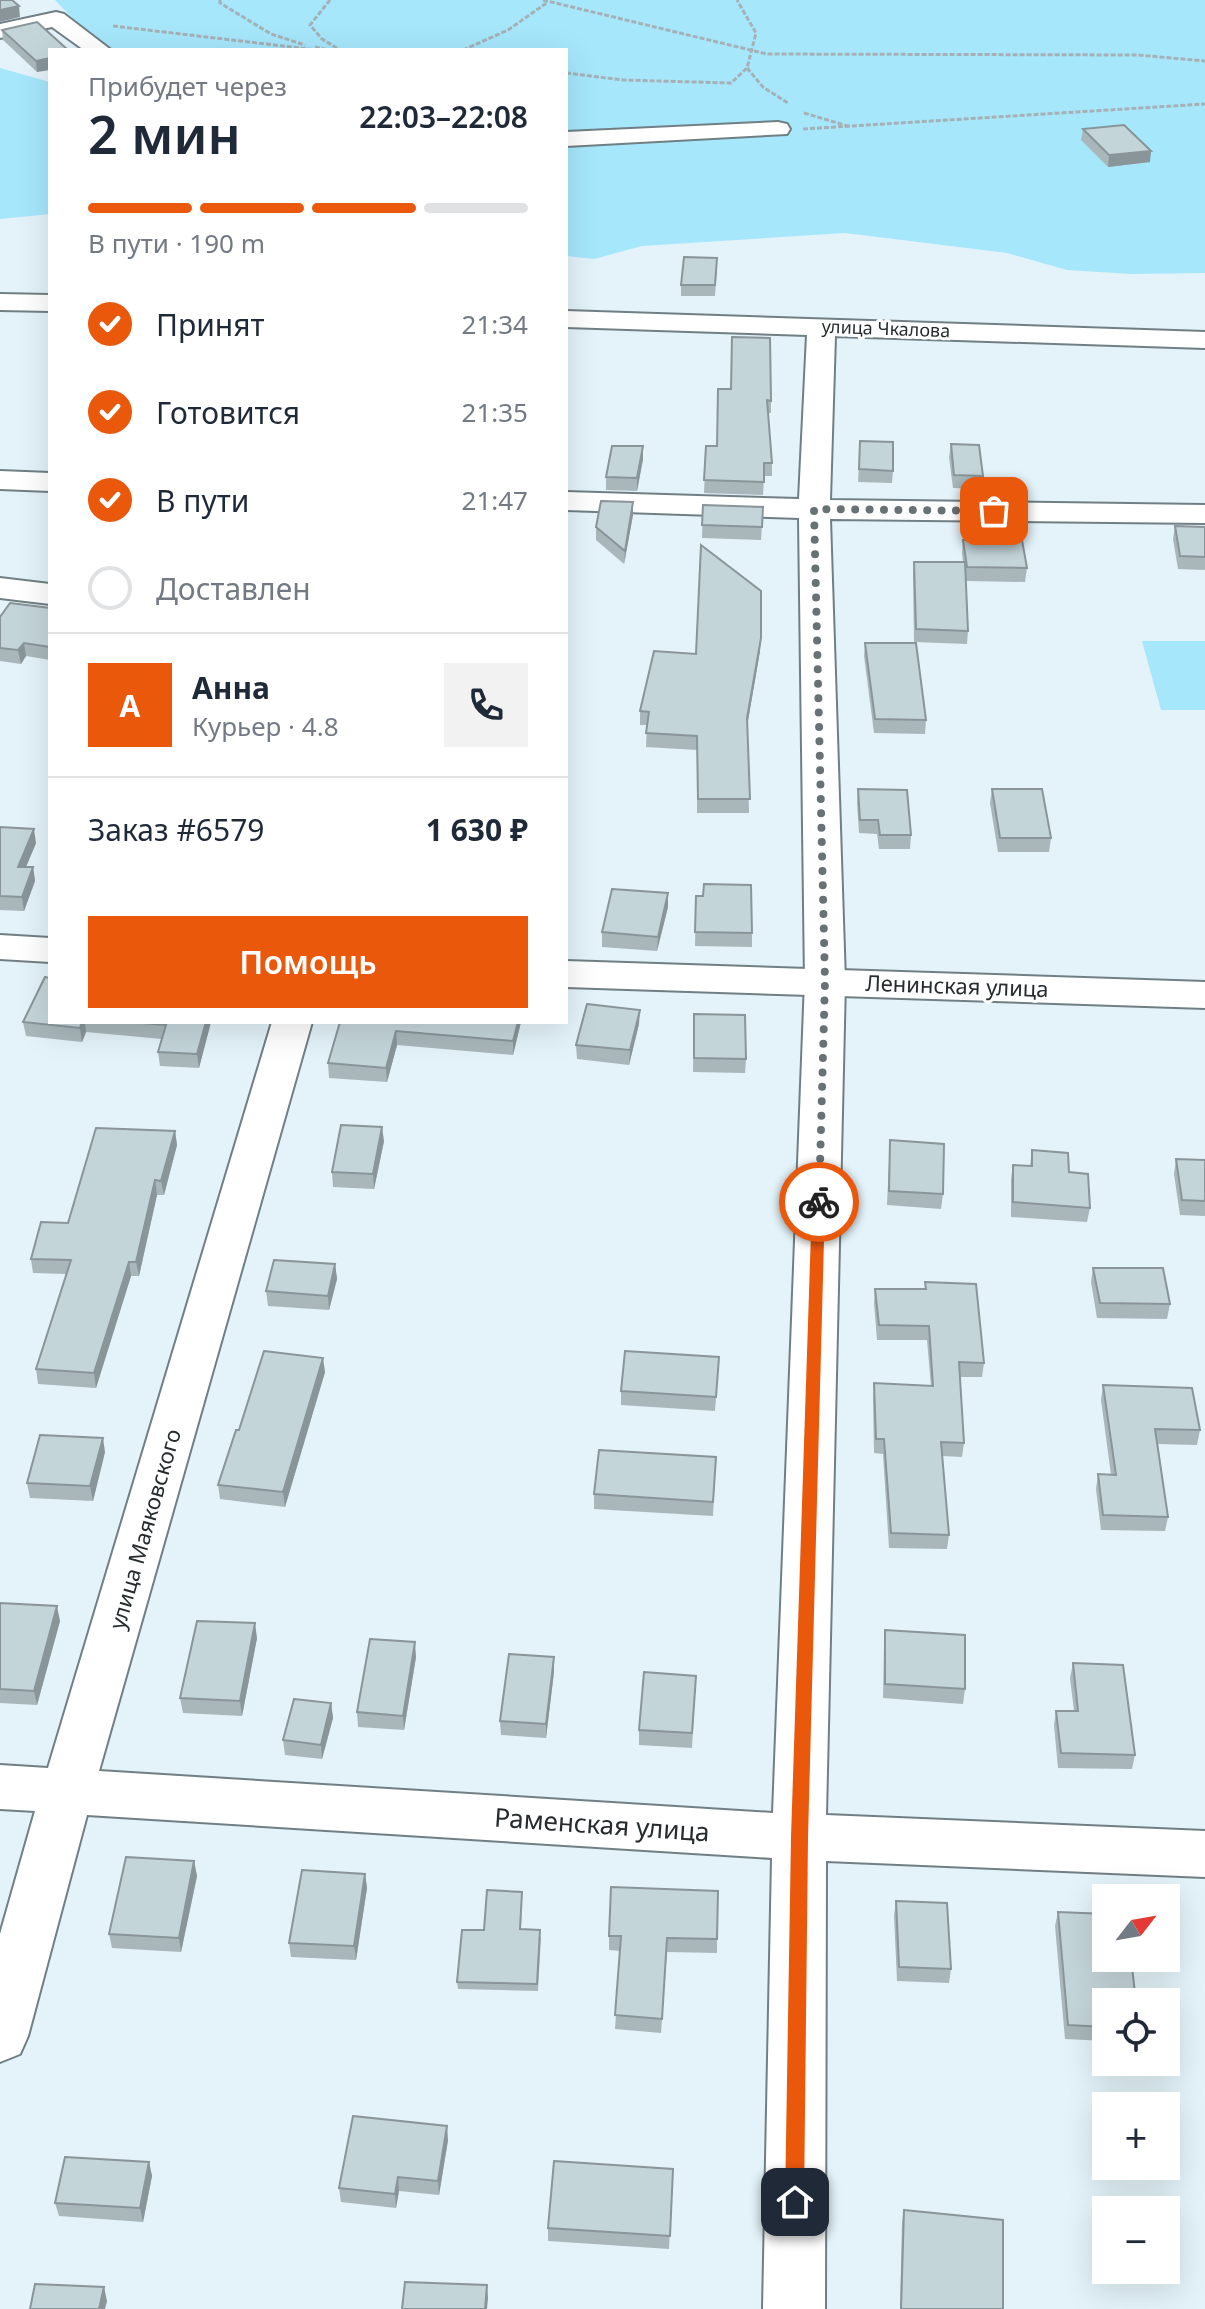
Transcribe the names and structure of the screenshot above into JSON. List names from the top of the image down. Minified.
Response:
{"streets":{"street":["улица Чкалова","Ленинская улица","улица Маяковского","Раменская улица"]},"crossings":[["улица Маяковского","Раменская улица"]],"north":"top right","page":{"heading":["2 мин","Прибудет через","22:03–22:08"],"panel":["Анна","Курьер · 4.8","Заказ #6579","1 630 ₽"],"bar":"В пути · 190 m","list":[["Принят","21:34"],["Готовится","21:35"],["В пути","21:47"],"Доставлен"],"round":"А","buttons":"Помощь","map_buttons":["+","−"]}}
